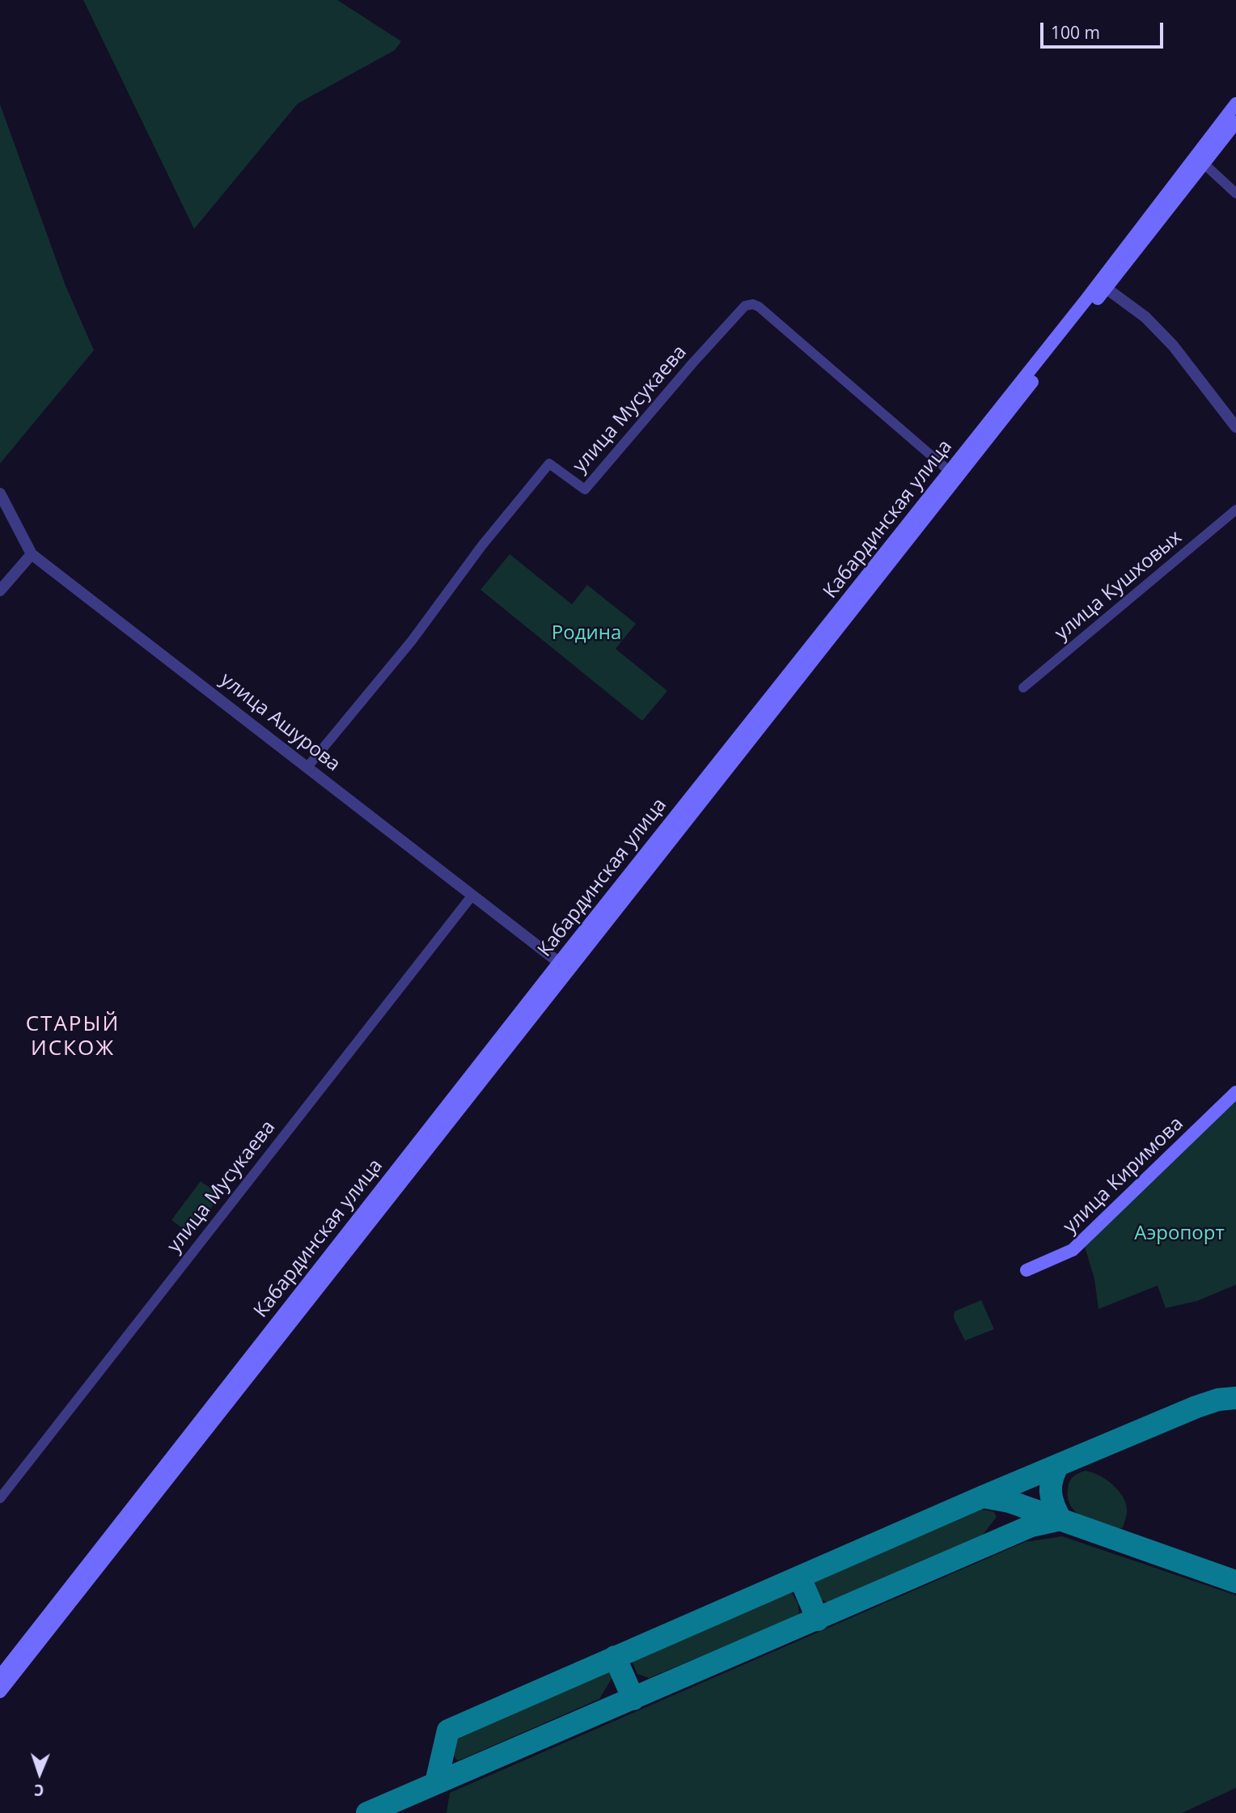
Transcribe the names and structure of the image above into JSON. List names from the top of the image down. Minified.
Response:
{"streets":{"main road":["Кабардинская улица","улица Киримова"],"street":["улица Мусукаева","улица Кушховых","улица Ашурова"]},"crossings":[["улица Мусукаева","Кабардинская улица"],["улица Мусукаева","улица Ашурова"],["Кабардинская улица","улица Ашурова"]],"districts":["СТАРЫЙ ИСКОЖ"],"parks":["Родина","Аэропорт"],"scale_bar":"100 m","north":"bottom"}
